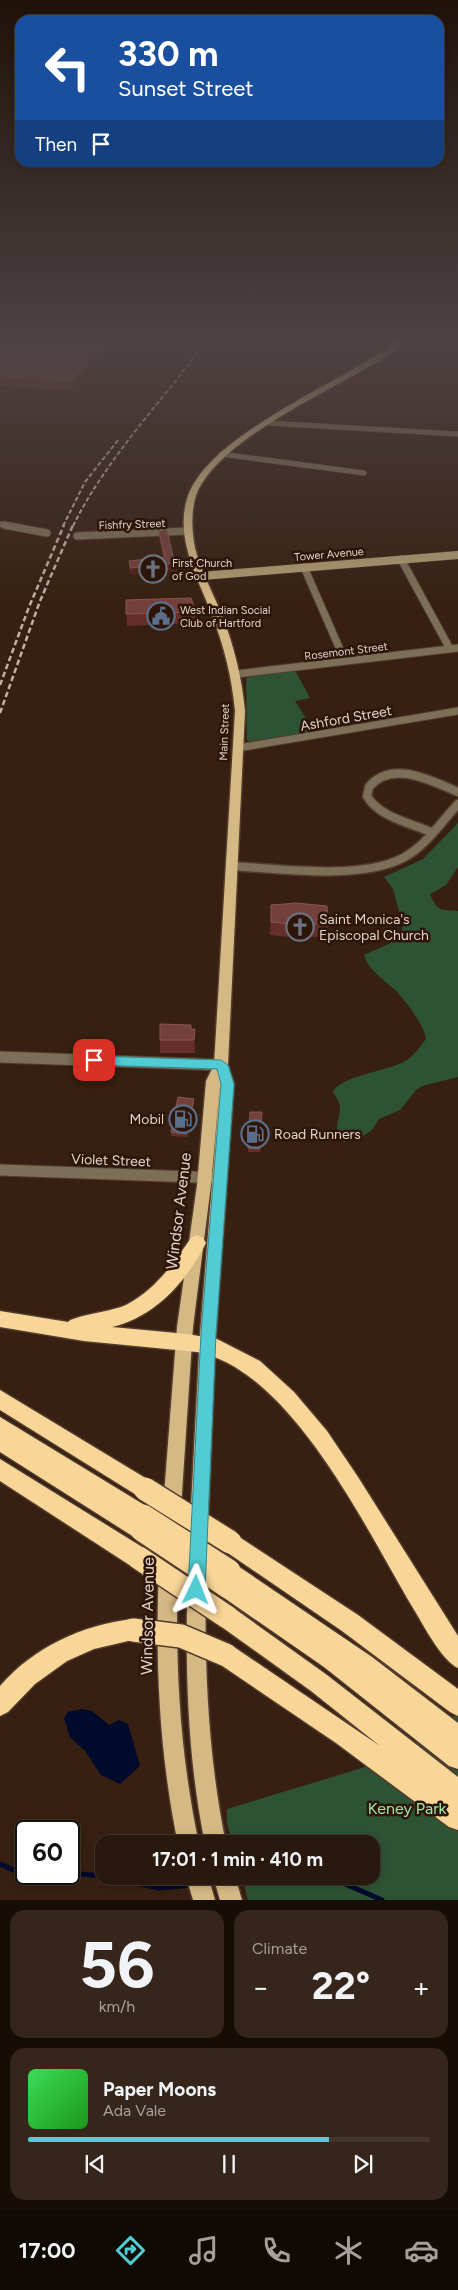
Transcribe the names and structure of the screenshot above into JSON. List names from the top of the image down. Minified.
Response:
{"streets":{"main road":["Tower Avenue","Main Street","Windsor Avenue"],"street":["Fishfry Street","Rosemont Street","Ashford Street","Violet Street"]},"crossings":[["Fishfry Street","Main Street"],["Tower Avenue","Main Street"],["Rosemont Street","Main Street"],["Ashford Street","Main Street"],["Main Street","Windsor Avenue"],["Violet Street","Windsor Avenue"]],"parks":["Keney Park"],"places":{"church":["First Church of God","Saint Monica's Episcopal Church"],"public building":["West Indian Social Club of Hartford"],"fuel station":["Mobil","Road Runners"]},"page":{"turn":["330 m","Sunset Street"],"then":"Then","limit":"60","trip":"17:01 · 1 min · 410 m","tile":[["56","km/h"],"Climate"],"heat":["−","22°","+"],"song":["Paper Moons","Ada Vale"],"tabs":"17:00"}}
